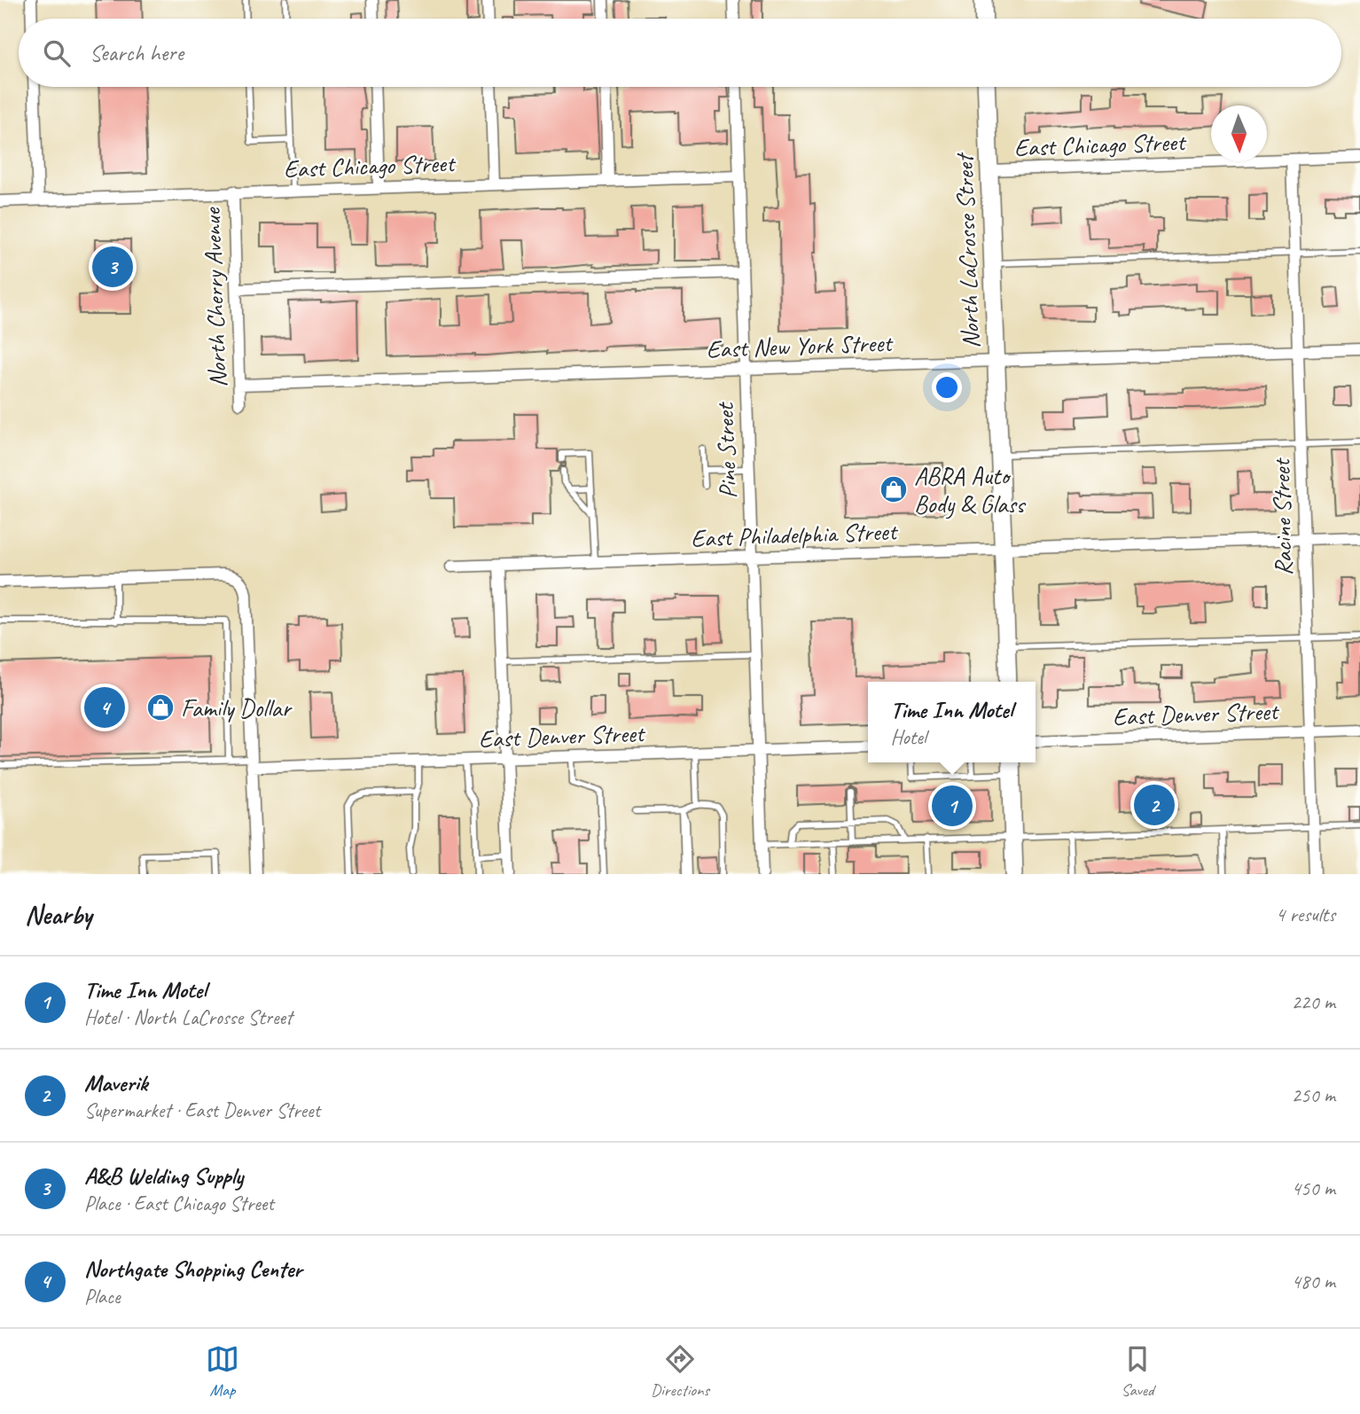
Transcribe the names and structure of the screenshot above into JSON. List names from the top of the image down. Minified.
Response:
{"streets":{"main road":["North LaCrosse Street"],"street":["East Chicago Street","North Cherry Avenue","East New York Street","Pine Street","Racine Street","East Philadelphia Street","East Denver Street"]},"crossings":[["East Chicago Street","North LaCrosse Street"],["East Chicago Street","North Cherry Avenue"],["East Chicago Street","Pine Street"],["East Chicago Street","Racine Street"],["North LaCrosse Street","East New York Street"],["North LaCrosse Street","East Philadelphia Street"],["North Cherry Avenue","East New York Street"],["East New York Street","Pine Street"],["East New York Street","Racine Street"],["Pine Street","East Philadelphia Street"],["Pine Street","East Denver Street"],["Racine Street","East Philadelphia Street"],["Racine Street","East Denver Street"]],"places":{"shop":["ABRA Auto Body & Glass","Family Dollar"]},"north":"bottom","page":{"search":"Search here","pins":["3","4","2","1"],"popup":["Time Inn Motel","Hotel"],"heading":["Nearby","4 results"],"list":[{"mark":"1","name":"Time Inn Motel","note":"Hotel · North LaCrosse Street","value":"220 m"},{"mark":"2","name":"Maverik","note":"Supermarket · East Denver Street","value":"250 m"},{"mark":"3","name":"A&B Welding Supply","note":"Place · East Chicago Street","value":"450 m"},{"mark":"4","name":"Northgate Shopping Center","note":"Place","value":"480 m"}],"nav":["Map","Directions","Saved"]}}
